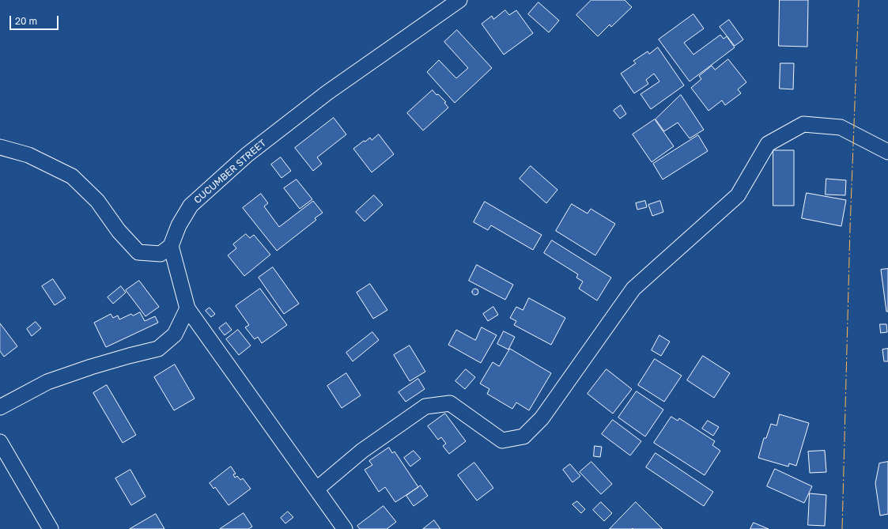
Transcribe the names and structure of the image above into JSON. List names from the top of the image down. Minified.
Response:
{"streets":{"street":["CUCUMBER STREET"]},"scale_bar":"20 m"}
